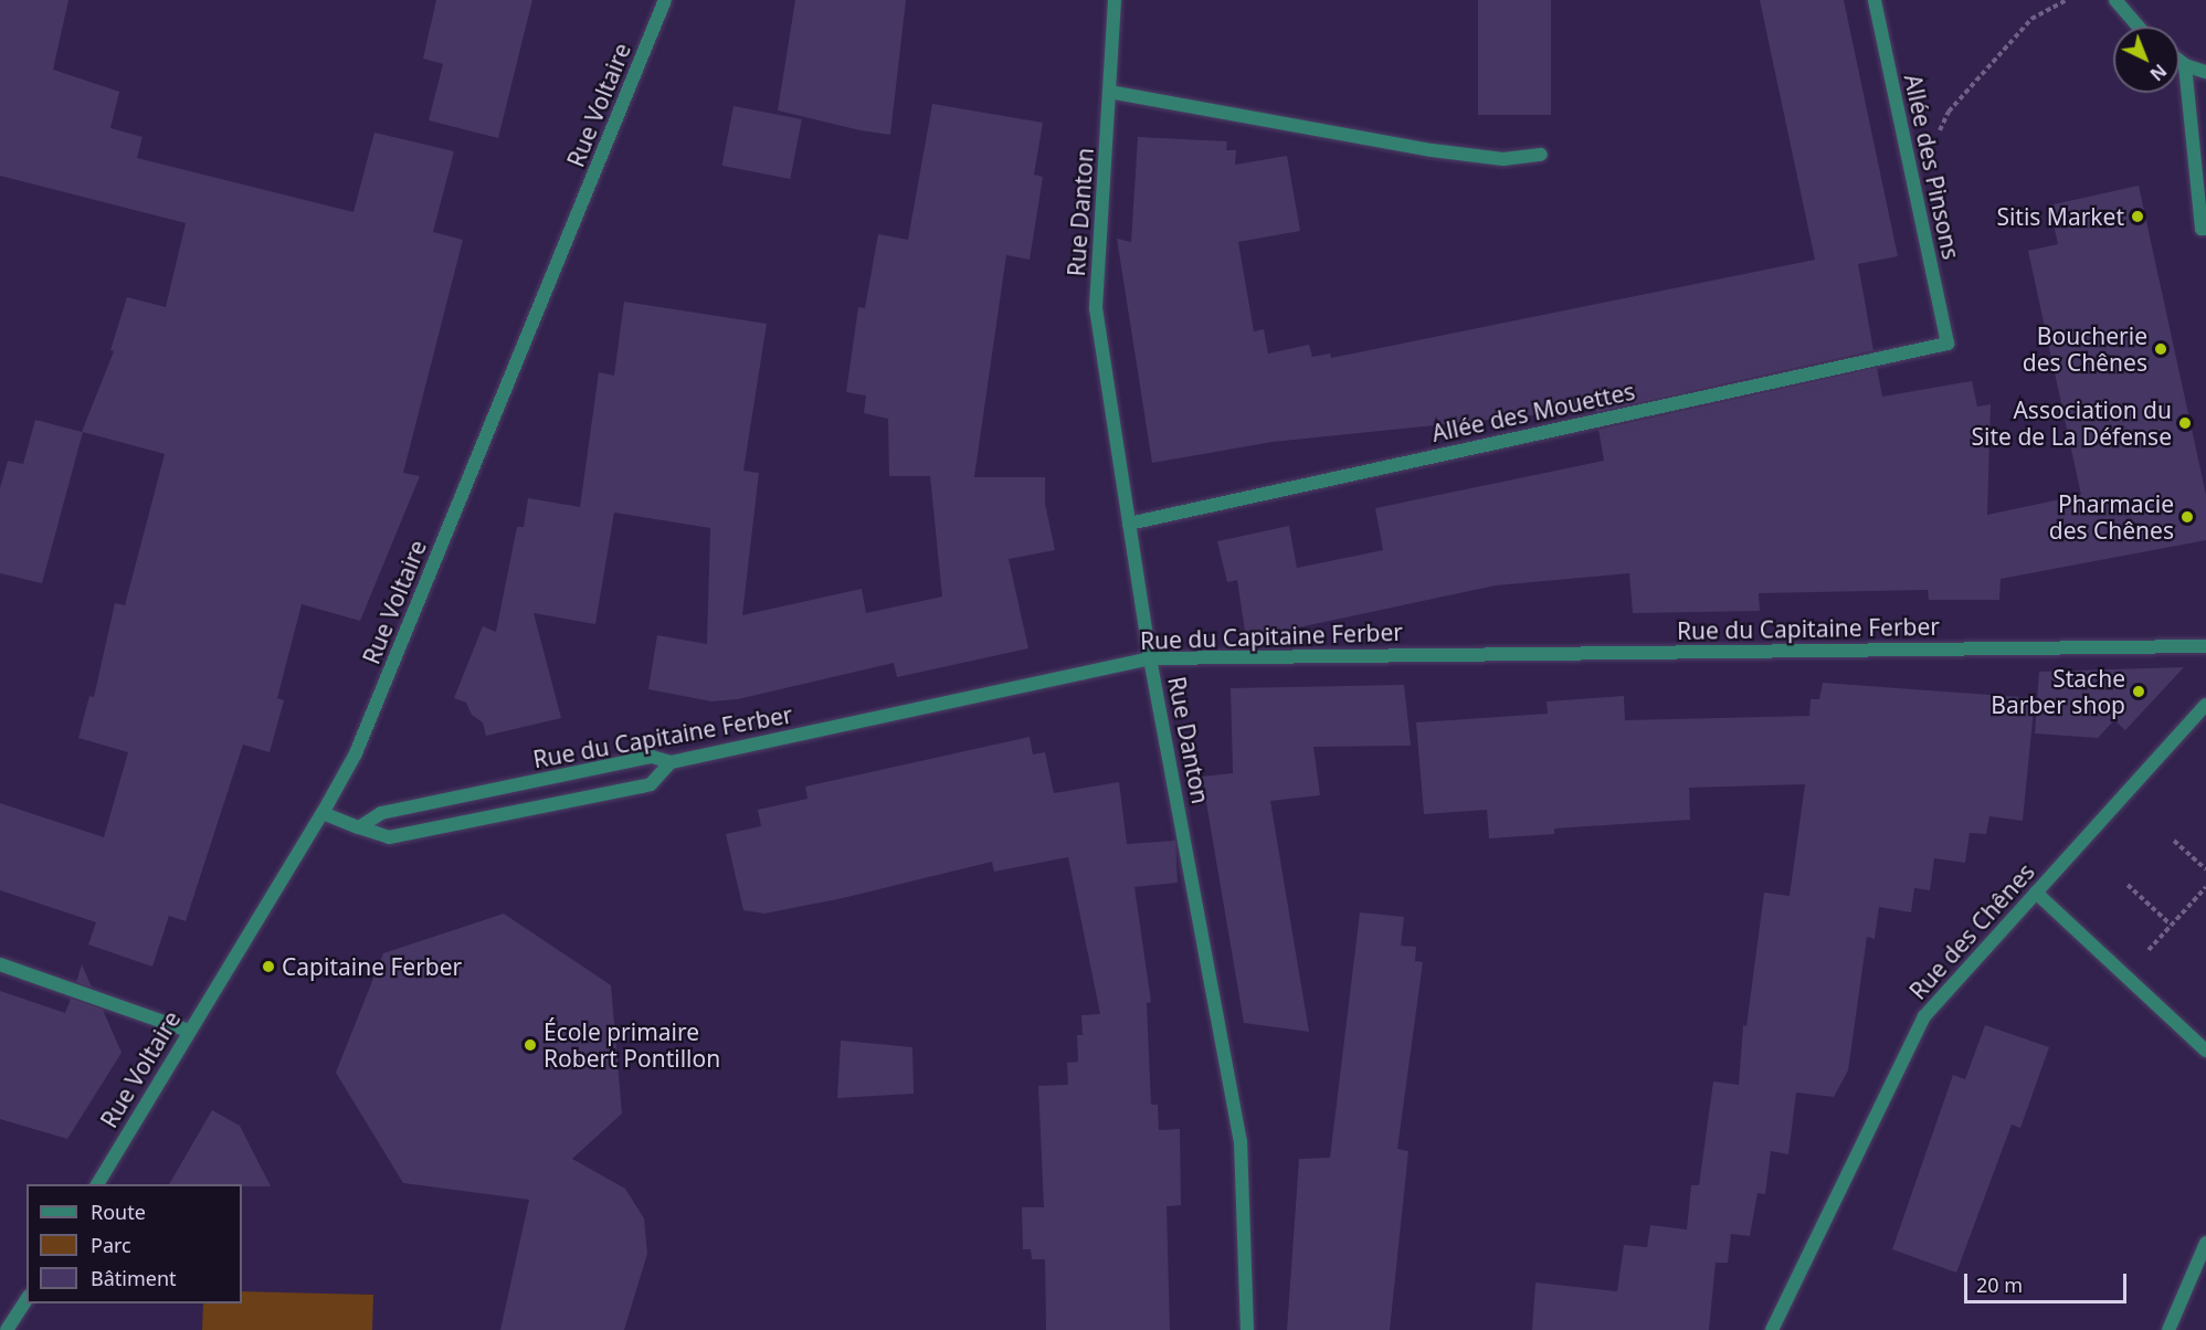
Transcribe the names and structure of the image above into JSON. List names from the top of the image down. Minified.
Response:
{"streets":{"street":["Rue Voltaire","Allée des Pinsons","Rue Danton","Allée des Mouettes","Rue du Capitaine Ferber","Rue des Chênes"]},"crossings":[["Allée des Pinsons","Allée des Mouettes"],["Rue Danton","Allée des Mouettes"],["Rue Danton","Rue du Capitaine Ferber"]],"places":["Sitis Market","Boucherie des Chênes","Association du Site de La Défense","Pharmacie des Chênes","Stache Barber shop","Capitaine Ferber","École primaire Robert Pontillon"],"legend":["Route","Parc","Bâtiment"],"scale_bar":"20 m","north":"bottom right"}
